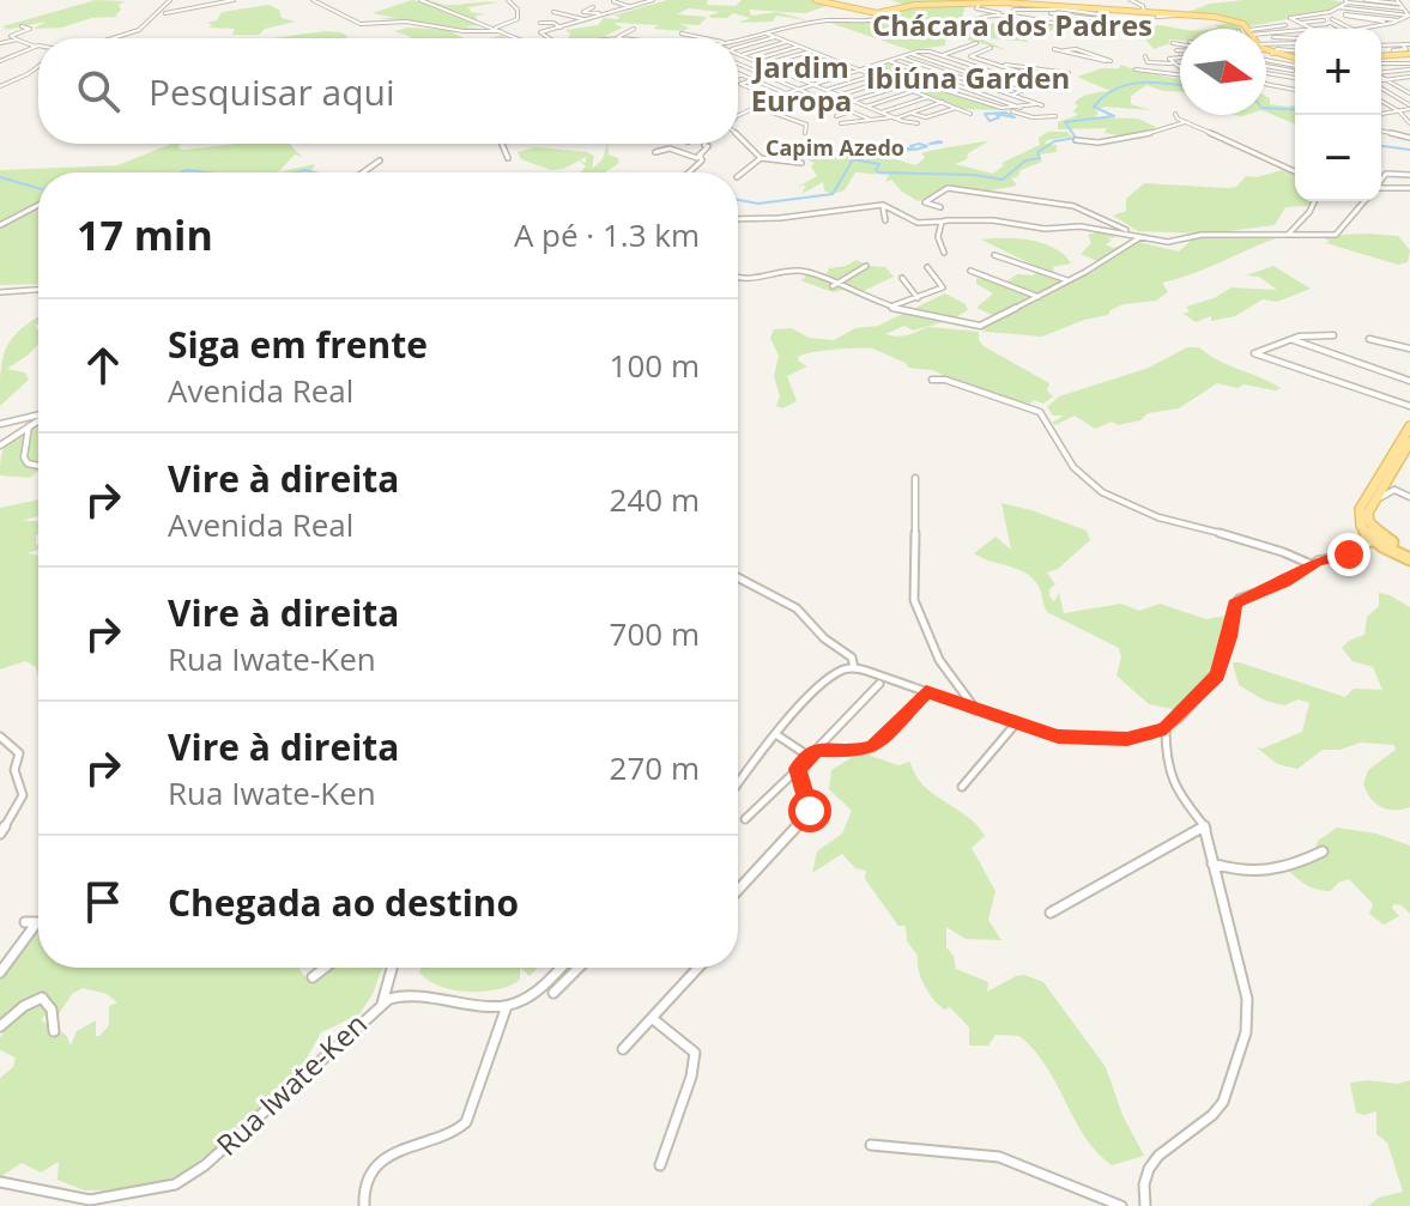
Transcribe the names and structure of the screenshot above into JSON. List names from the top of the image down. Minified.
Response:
{"streets":{"street":["Rua Iwate-Ken"]},"districts":["Chácara dos Padres","Jardim Europa","Ibiúna Garden","Capim Azedo"],"north":"right","page":{"map_buttons":["+","−"],"search":"Pesquisar aqui","heading":["17 min","A pé · 1.3 km"],"list":[["Siga em frente","Avenida Real","100 m"],["Vire à direita","Avenida Real","240 m"],["Vire à direita","Rua Iwate-Ken","700 m"],["Vire à direita","Rua Iwate-Ken","270 m"],"Chegada ao destino"]}}
